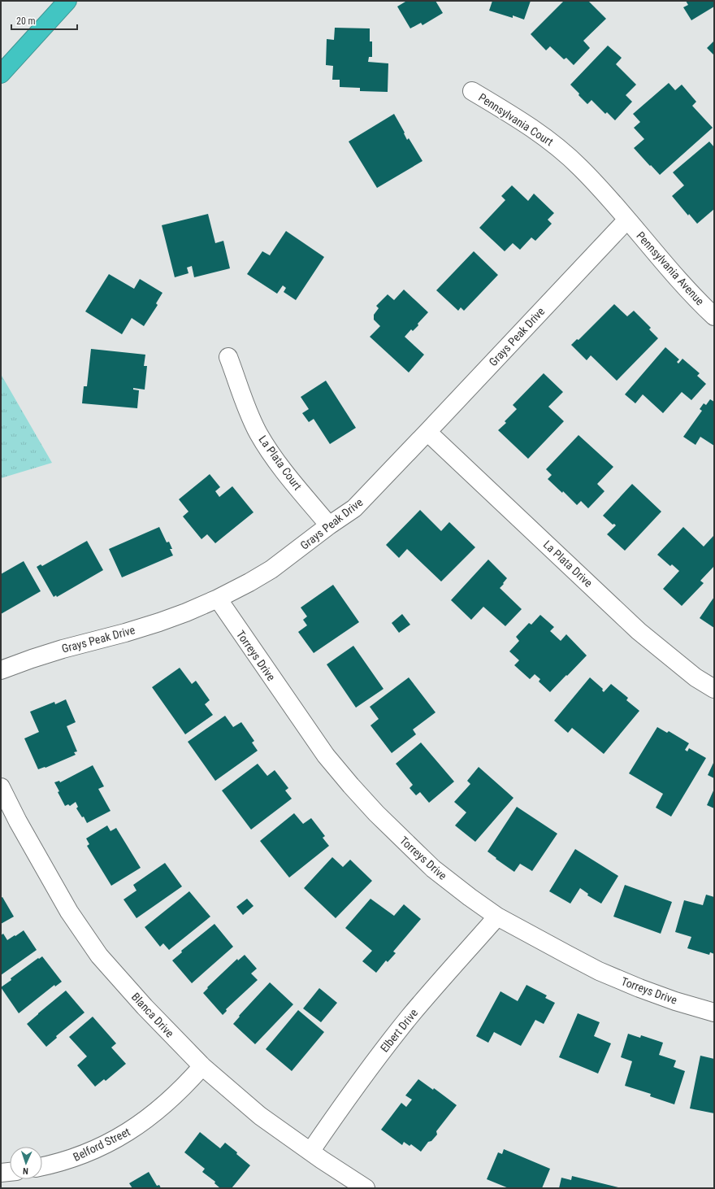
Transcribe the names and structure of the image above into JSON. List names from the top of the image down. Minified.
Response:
{"streets":{"street":["Pennsylvania Court","Pennsylvania Avenue","Grays Peak Drive","La Plata Court","La Plata Drive","Torreys Drive","Blanca Drive","Elbert Drive","Belford Street"]},"crossings":[["Pennsylvania Court","Pennsylvania Avenue"],["Pennsylvania Court","Grays Peak Drive"],["Pennsylvania Avenue","Grays Peak Drive"],["Grays Peak Drive","La Plata Court"],["Grays Peak Drive","La Plata Drive"],["Grays Peak Drive","Torreys Drive"],["Torreys Drive","Elbert Drive"],["Blanca Drive","Elbert Drive"],["Blanca Drive","Belford Street"]],"scale_bar":"20 m","north":"bottom"}
